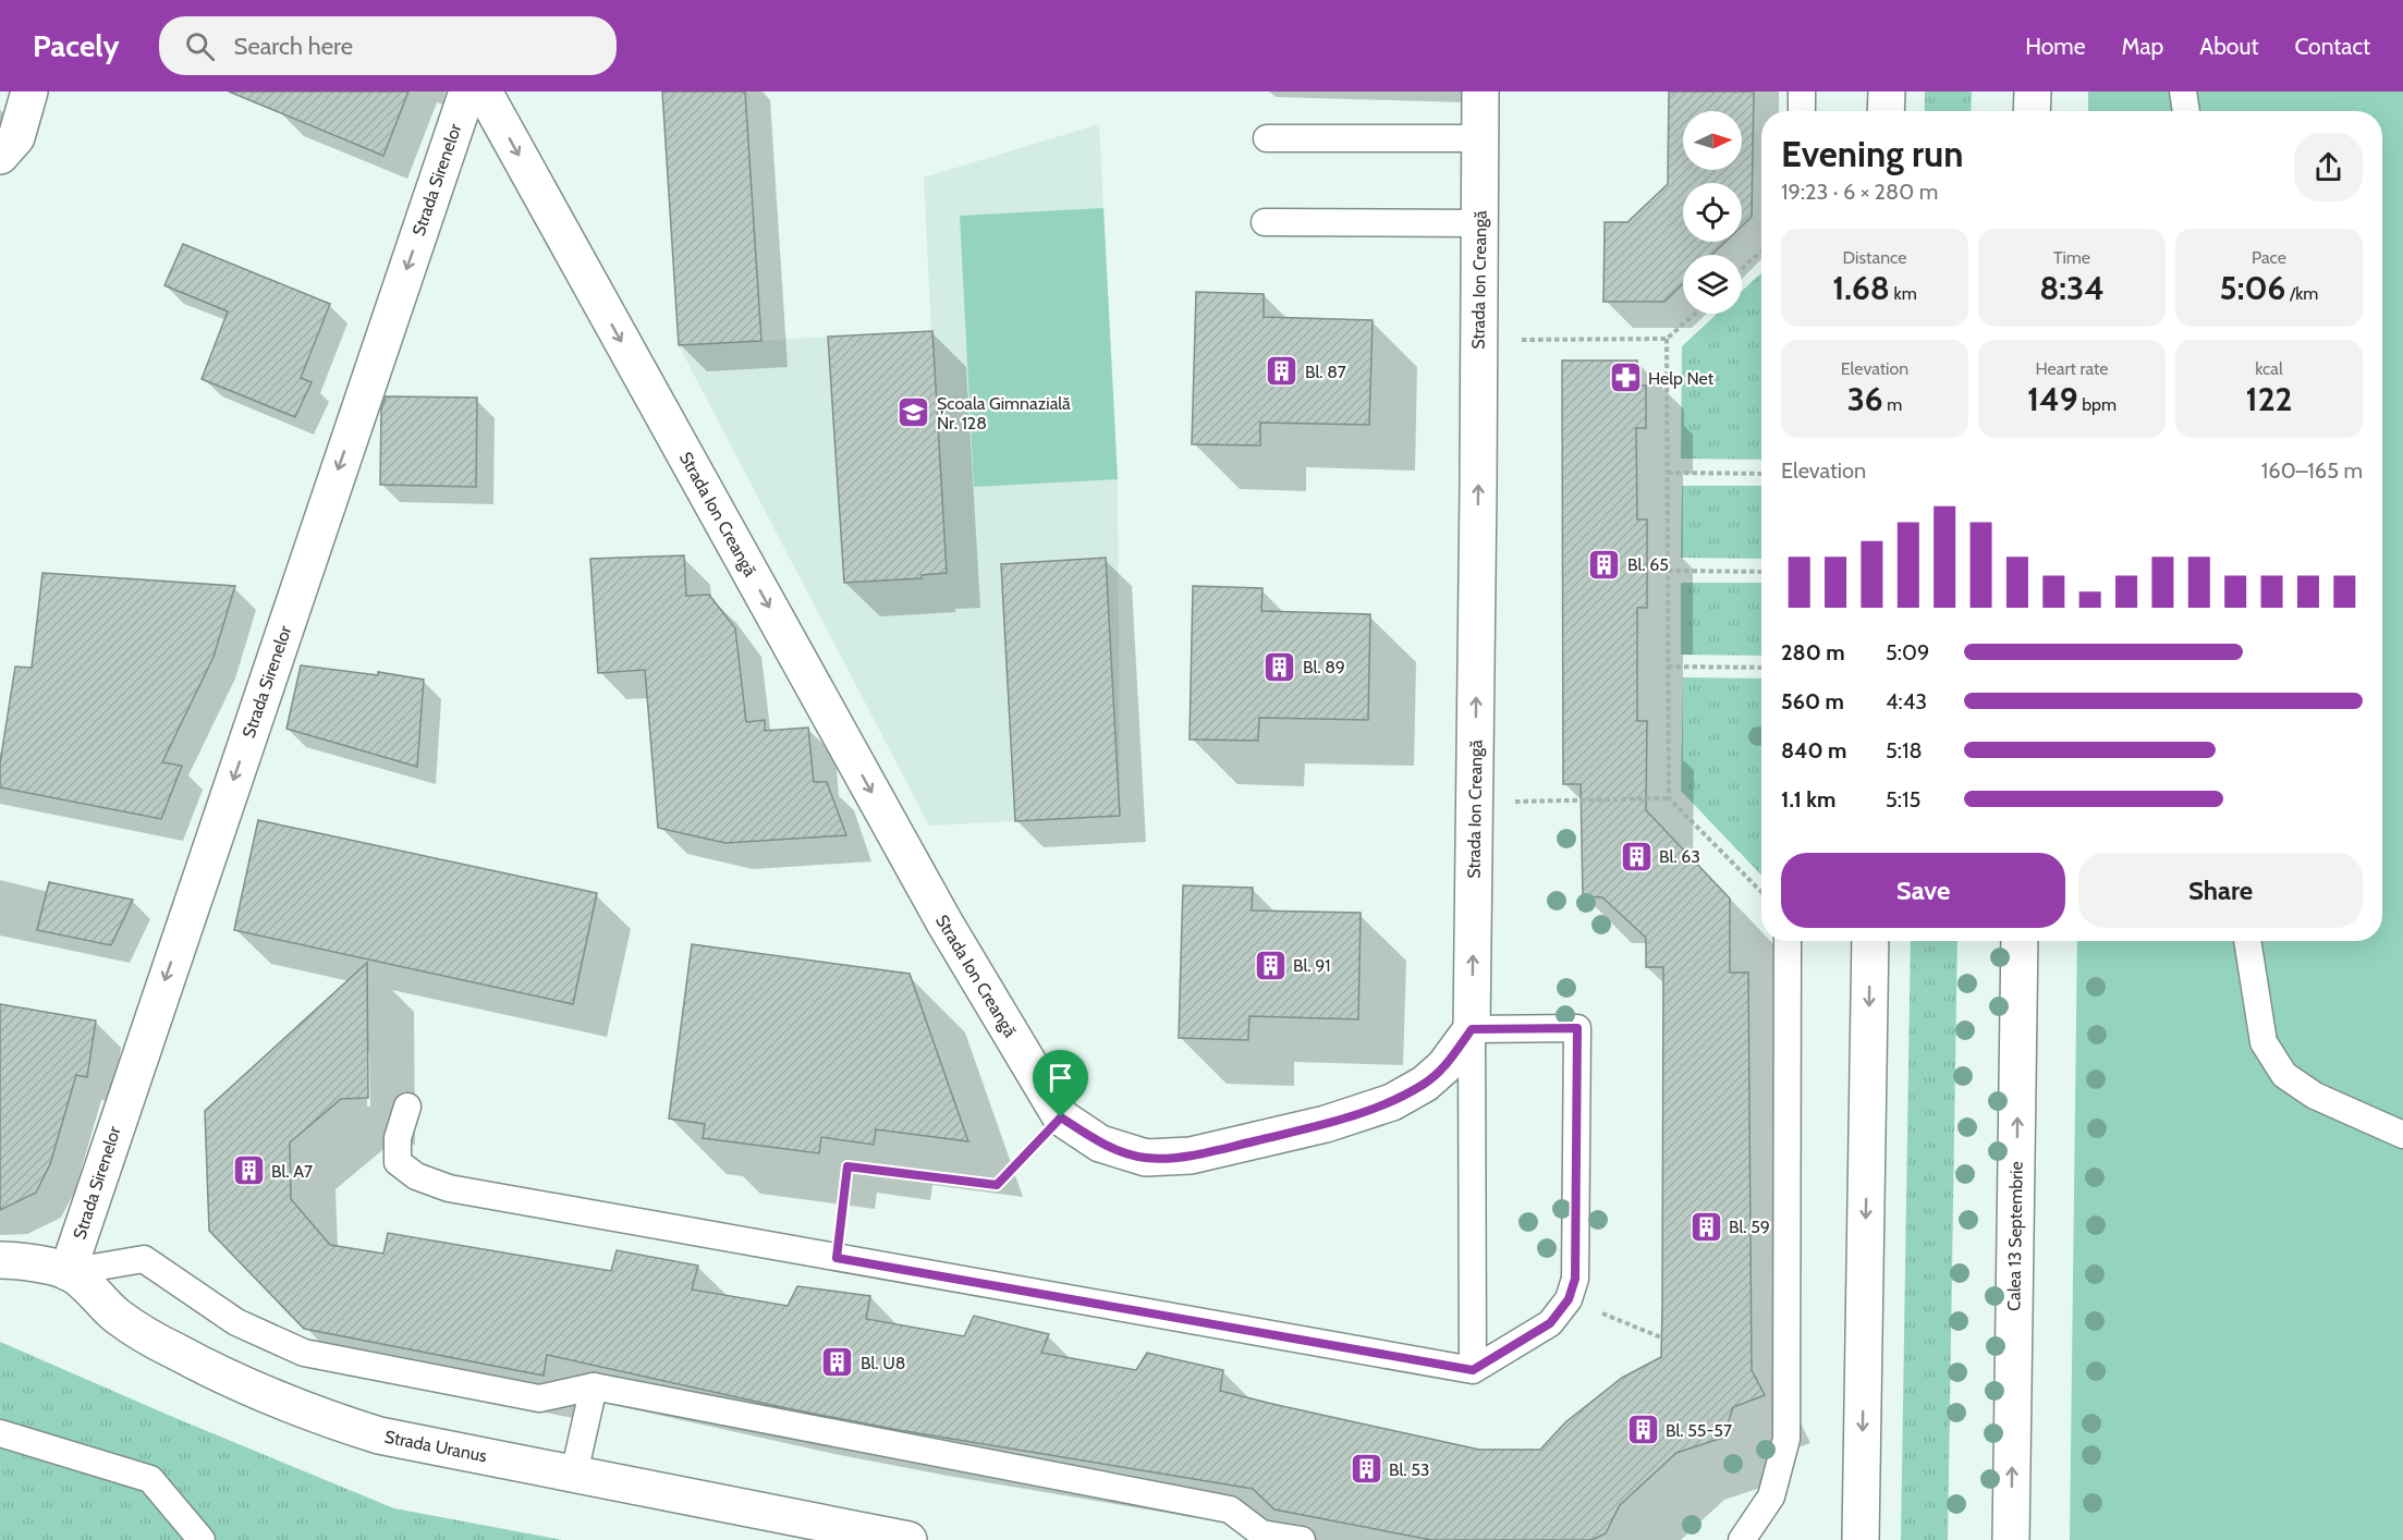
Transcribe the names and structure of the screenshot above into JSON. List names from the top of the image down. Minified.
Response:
{"streets":{"street":["Strada Sirenelor","Strada Ion Creangă","Calea 13 Septembrie","Strada Uranus"]},"crossings":[["Strada Sirenelor","Strada Uranus"]],"one_way":["Strada Sirenelor"],"places":{"building":["Bl. 87","Bl. 65","Bl. 89","Bl. 63","Bl. 91","Bl. A7","Bl. 59","Bl. U8","Bl. 55-57","Bl. 53"],"pharmacy":["Help Net"],"school or university":["Școala Gimnazială Nr. 128"]},"north":"right","page":{"header":"Pacely","search":"Search here","nav":["Home","Map","About","Contact"],"heading":["Evening run","19:23 · 6 × 280 m"],"stats":[["Distance","1.68 km"],["Time","8:34"],["Pace","5:06 /km"],["Elevation","36 m"],["Heart rate","149 bpm"],["kcal","122"]],"chart":["Elevation","160–165 m"],"list":[{"name":"280 m","note":"5:09"},{"name":"560 m","note":"4:43"},{"name":"840 m","note":"5:18"},{"name":"1.1 km","note":"5:15"}],"buttons":["Save","Share"]}}
